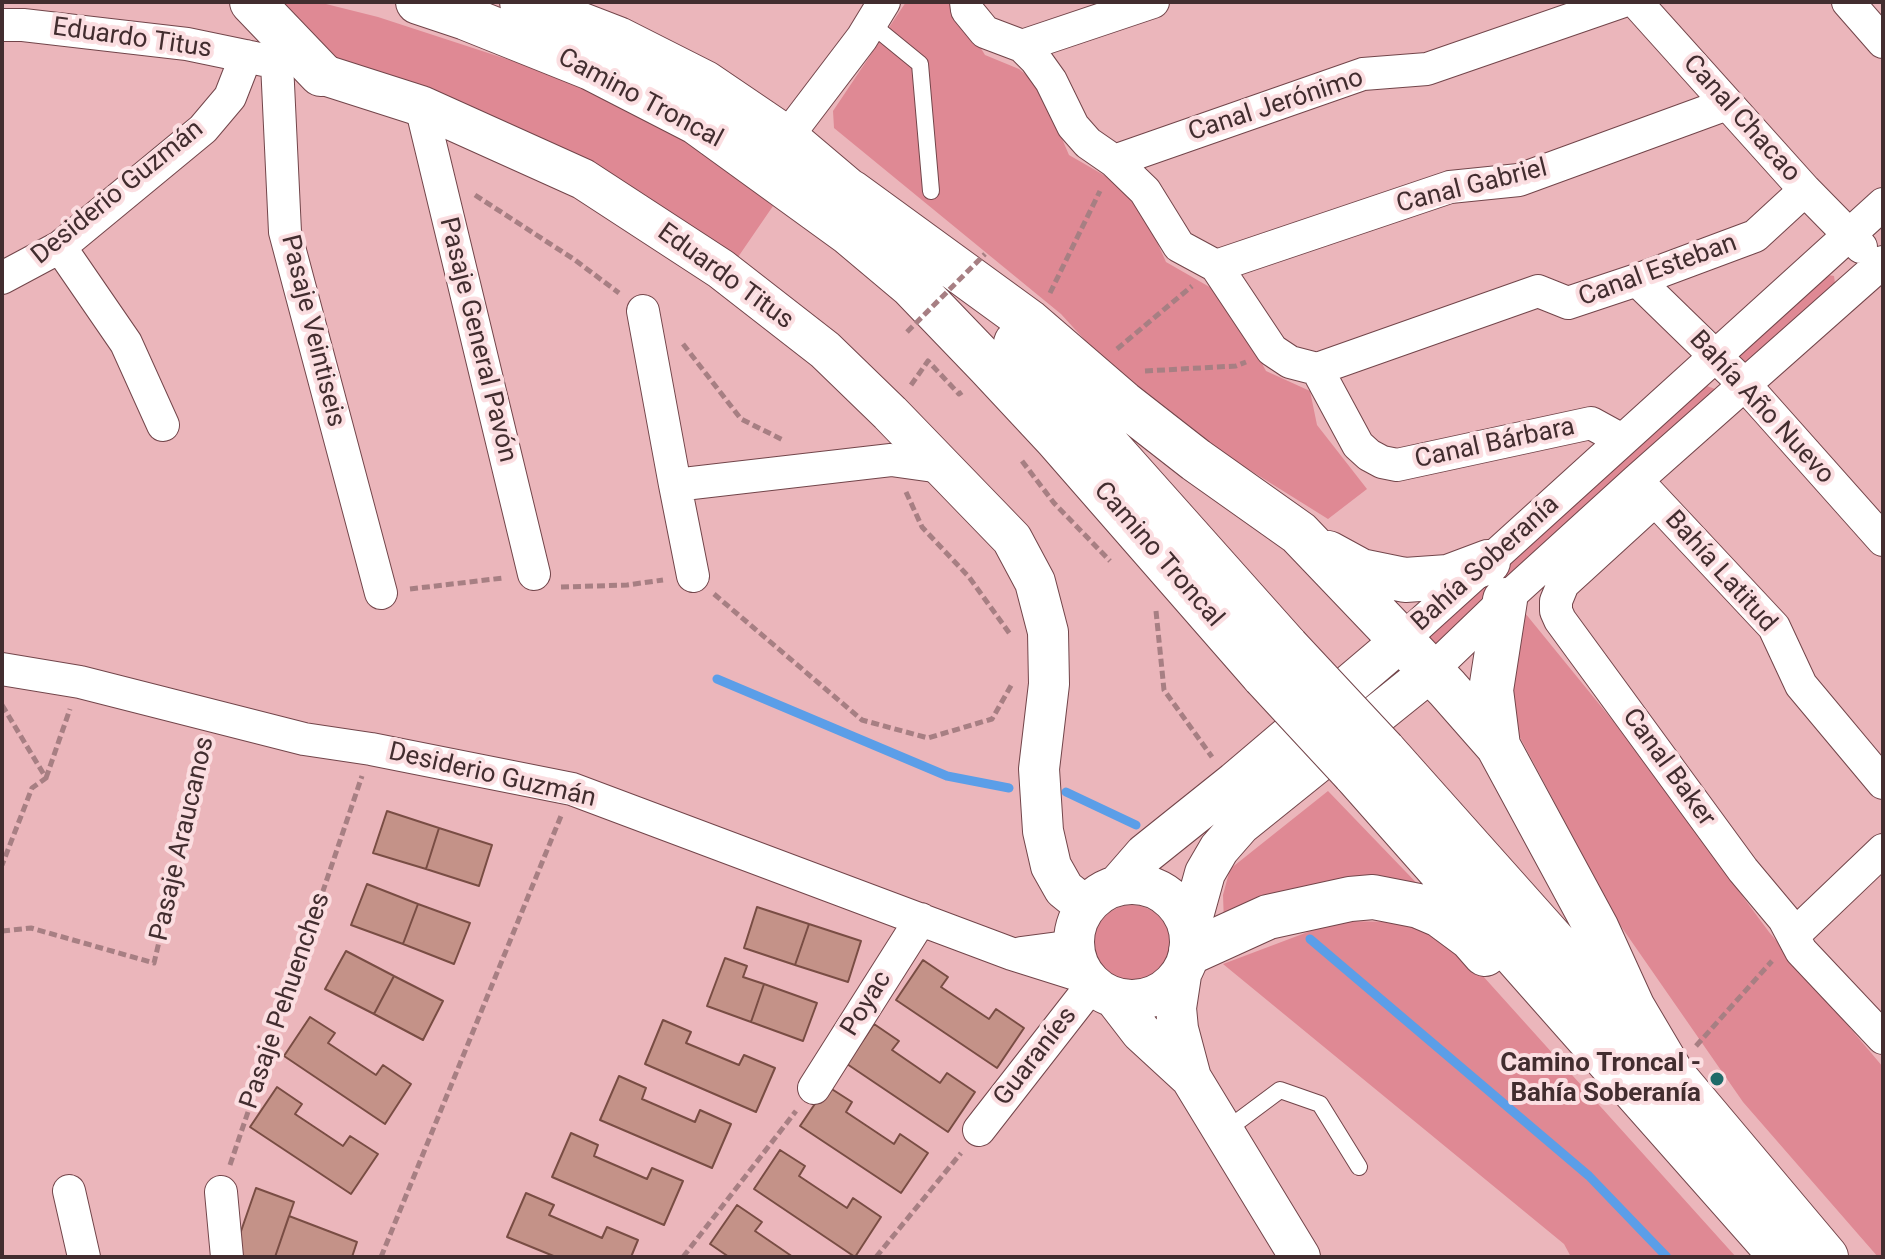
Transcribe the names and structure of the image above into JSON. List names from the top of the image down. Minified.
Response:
{"streets":{"main road":["Camino Troncal"],"street":["Eduardo Titus","Canal Jerónimo","Canal Chacao","Canal Gabriel","Desiderio Guzmán","Canal Esteban","Pasaje Veintiseis","Pasaje General Pavón","Bahía Año Nuevo","Canal Bárbara","Bahía Soberanía","Bahía Latitud","Canal Baker","Poyac","Guaraníes"],"path":["Pasaje Araucanos","Pasaje Pehuenches"]},"crossings":[["Eduardo Titus","Desiderio Guzmán"],["Eduardo Titus","Pasaje Veintiseis"],["Eduardo Titus","Pasaje General Pavón"],["Eduardo Titus","Bahía Soberanía"],["Eduardo Titus","Guaraníes"],["Canal Chacao","Canal Gabriel"],["Canal Chacao","Canal Esteban"],["Canal Chacao","Bahía Soberanía"],["Desiderio Guzmán","Bahía Soberanía"],["Desiderio Guzmán","Pasaje Araucanos"],["Desiderio Guzmán","Pasaje Pehuenches"],["Desiderio Guzmán","Poyac"],["Desiderio Guzmán","Guaraníes"],["Canal Esteban","Bahía Año Nuevo"],["Canal Esteban","Canal Bárbara"],["Bahía Año Nuevo","Bahía Soberanía"],["Canal Bárbara","Bahía Soberanía"],["Bahía Soberanía","Bahía Latitud"],["Bahía Soberanía","Canal Baker"],["Bahía Soberanía","Guaraníes"],["Bahía Latitud","Canal Baker"]],"places":["Camino Troncal - Bahía Soberanía"]}
